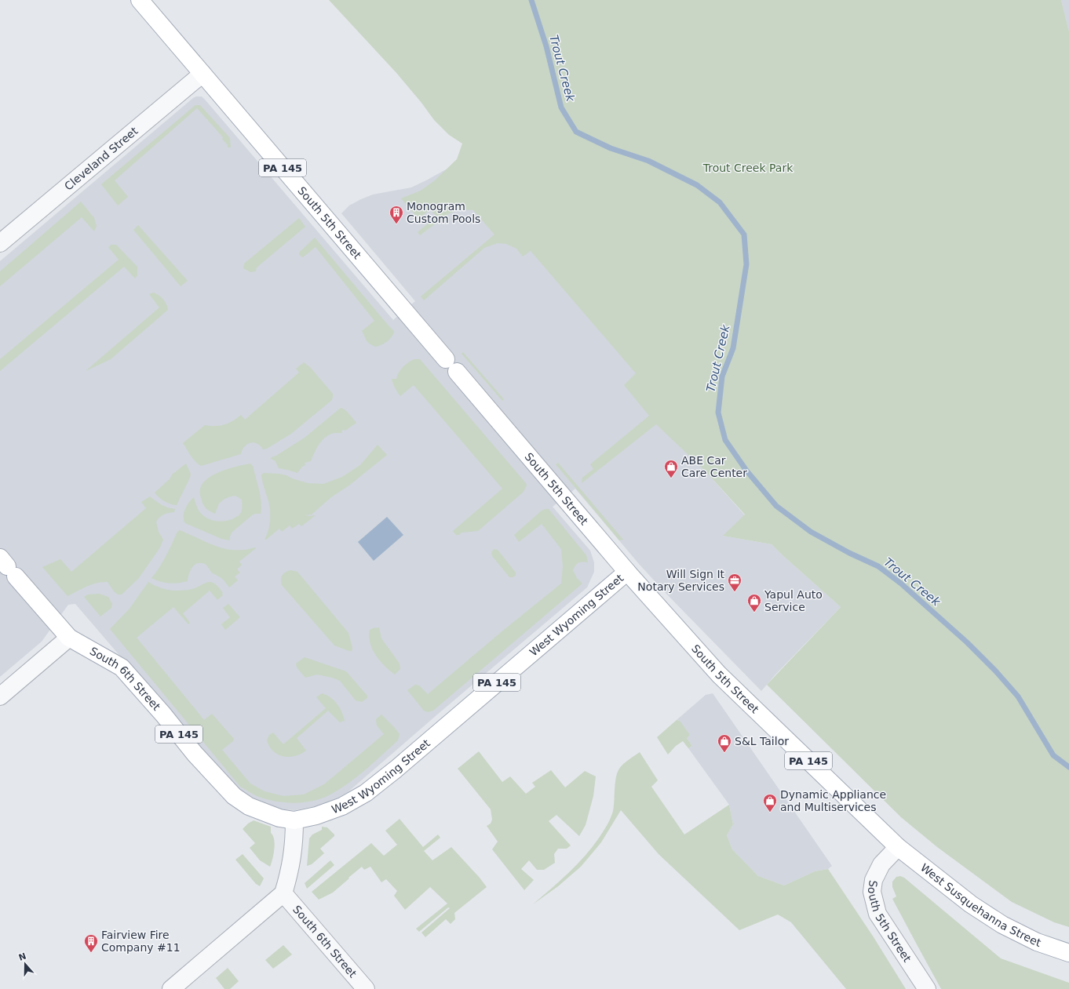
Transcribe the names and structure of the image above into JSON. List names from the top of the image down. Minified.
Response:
{"streets":{"main road":["PA 145","South 5th Street","West Wyoming Street","South 6th Street","West Susquehanna Street"],"street":["Cleveland Street"]},"crossings":[["Cleveland Street","South 5th Street"],["South 5th Street","West Wyoming Street"],["South 5th Street","West Susquehanna Street"],["West Wyoming Street","South 6th Street"]],"water":["Trout Creek"],"parks":["Trout Creek Park"],"places":{"building":["Monogram Custom Pools","Fairview Fire Company #11"],"shop":["ABE Car Care Center","Yapul Auto Service","S&L Tailor","Dynamic Appliance and Multiservices"],"office":["Will Sign It Notary Services"]},"north":"top"}
